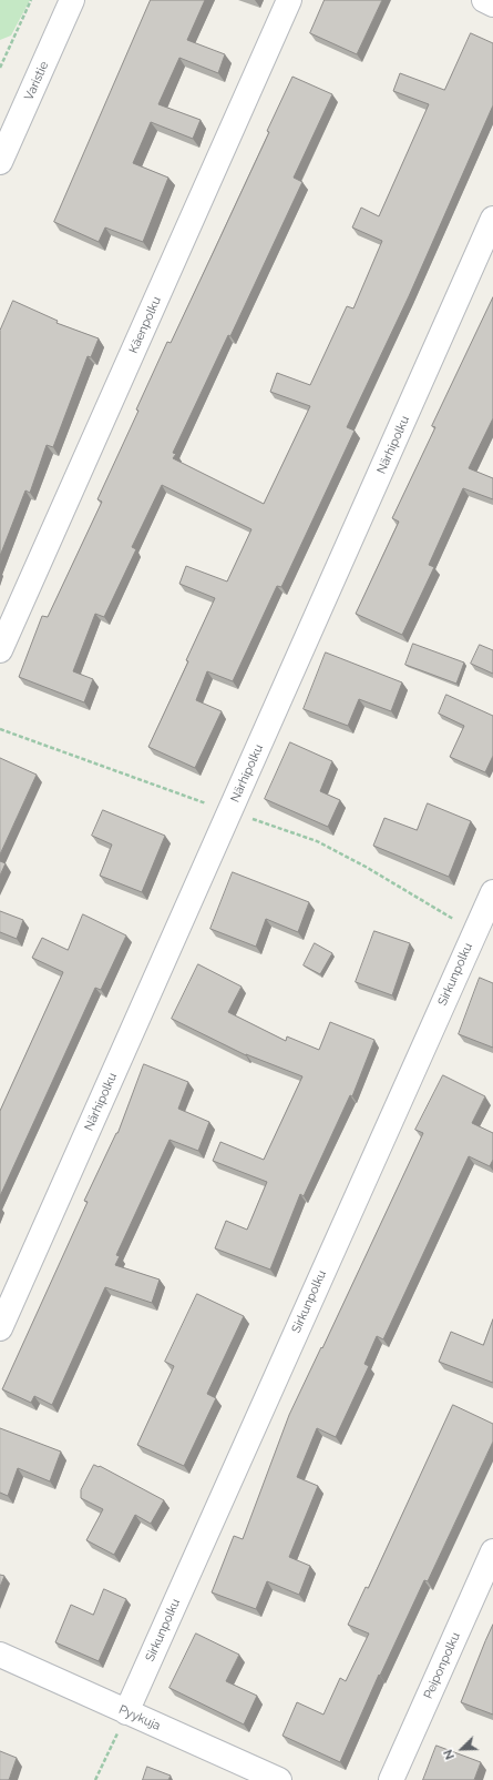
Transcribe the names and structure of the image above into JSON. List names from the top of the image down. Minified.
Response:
{"streets":{"street":["Varistie","Käenpolku","Närhipolku","Sirkunpolku","Peiponpolku","Pyykuja"]},"crossings":[["Sirkunpolku","Pyykuja"]],"north":"bottom left"}
